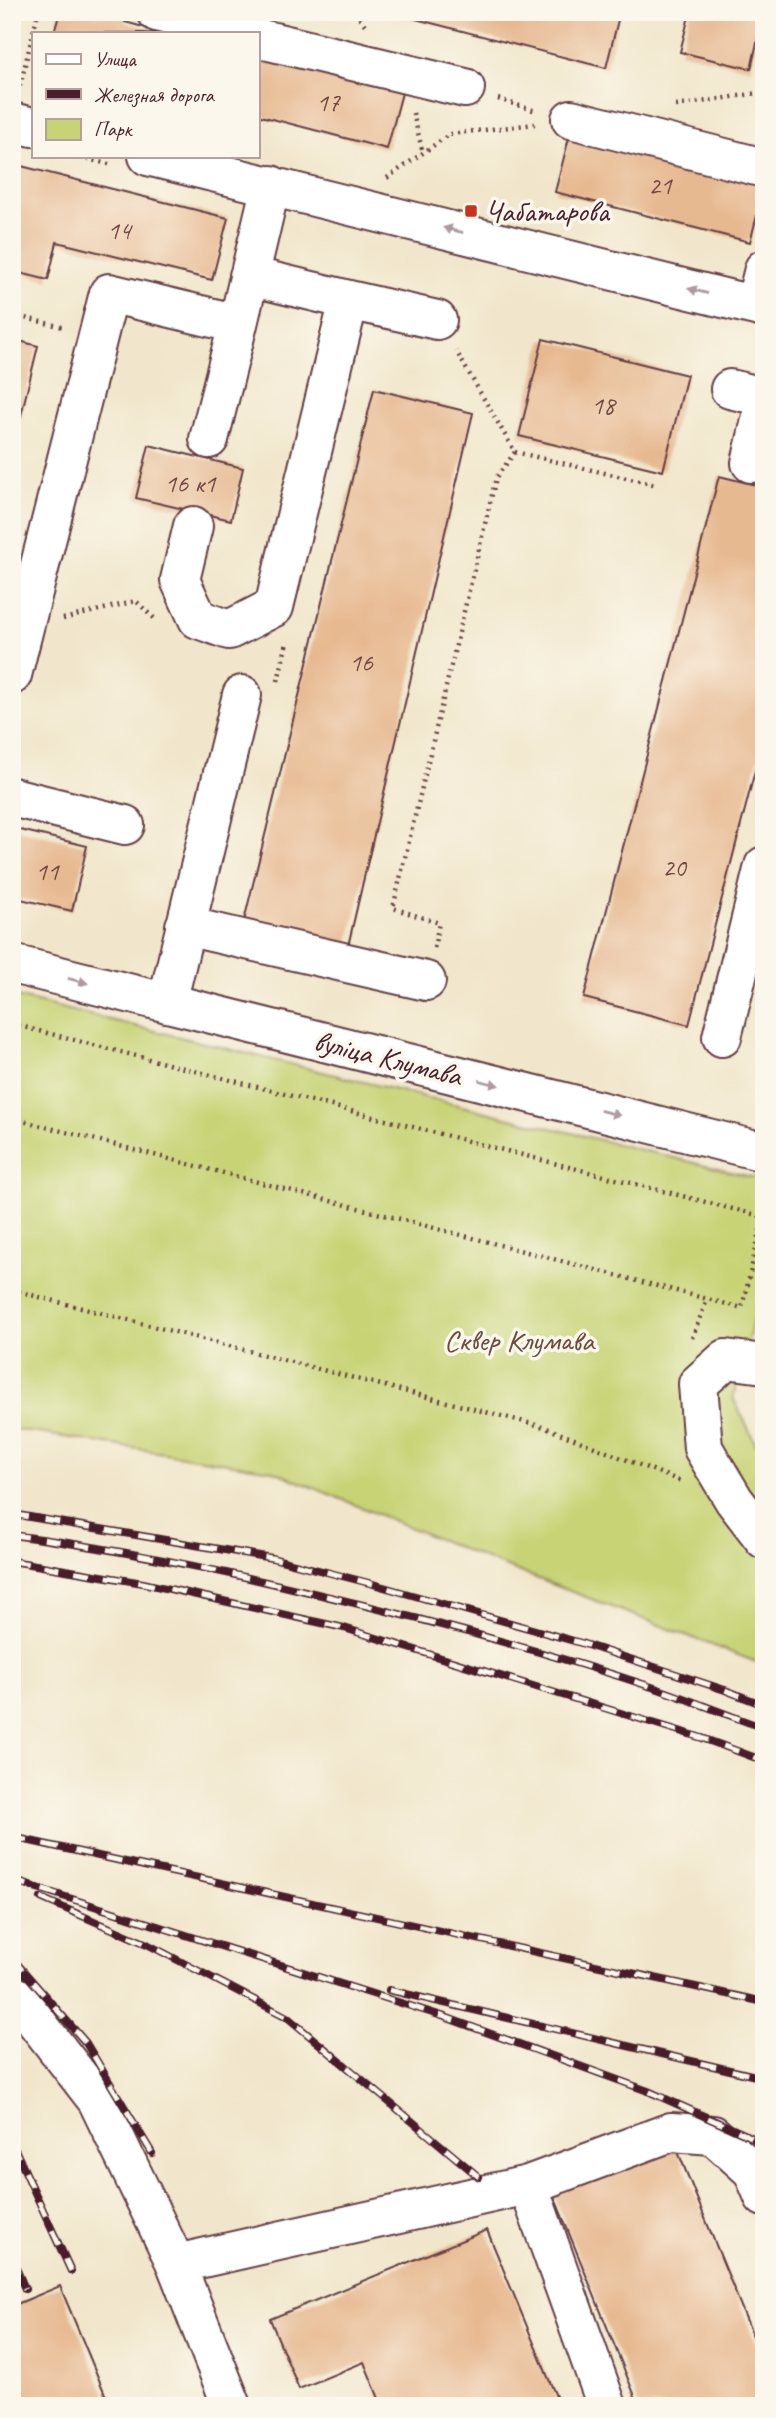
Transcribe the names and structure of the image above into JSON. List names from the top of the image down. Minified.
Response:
{"streets":{"street":["вуліца Клумава"]},"parks":["Сквер Клумава"],"places":{"transit":["Чабатарова"]},"house_numbers":["17","21","14","18","16 к1","16","20","11"],"legend":["Улица","Железная дорога","Парк"]}
